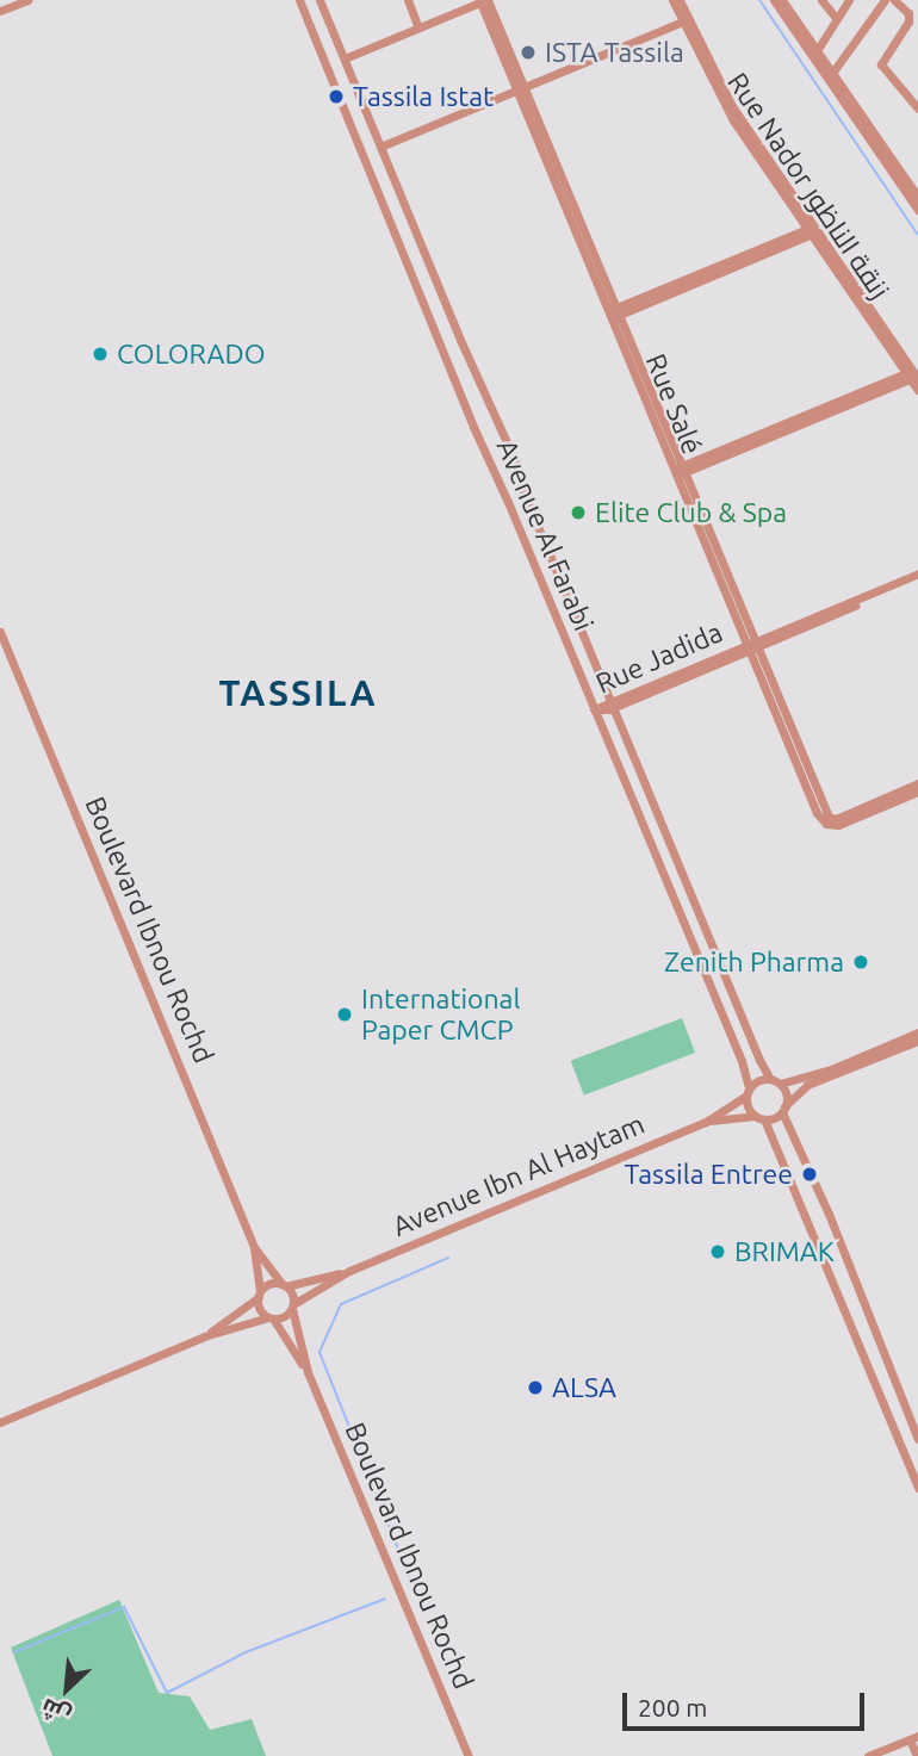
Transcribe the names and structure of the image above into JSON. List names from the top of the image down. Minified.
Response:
{"streets":{"street":["Rue Nador زنقة الناظور","Rue Salé","Avenue Al Farabi","Rue Jadida","Boulevard Ibnou Rochd","Avenue Ibn Al Haytam"]},"crossings":[["Rue Salé","Rue Jadida"],["Avenue Al Farabi","Rue Jadida"],["Avenue Al Farabi","Avenue Ibn Al Haytam"],["Boulevard Ibnou Rochd","Avenue Ibn Al Haytam"]],"districts":["TASSILA"],"places":["ISTA Tassila","Tassila Istat","COLORADO","Elite Club & Spa","Zenith Pharma","International Paper CMCP","Tassila Entree","BRIMAK","ALSA"],"scale_bar":"200 m","north":"bottom left"}
